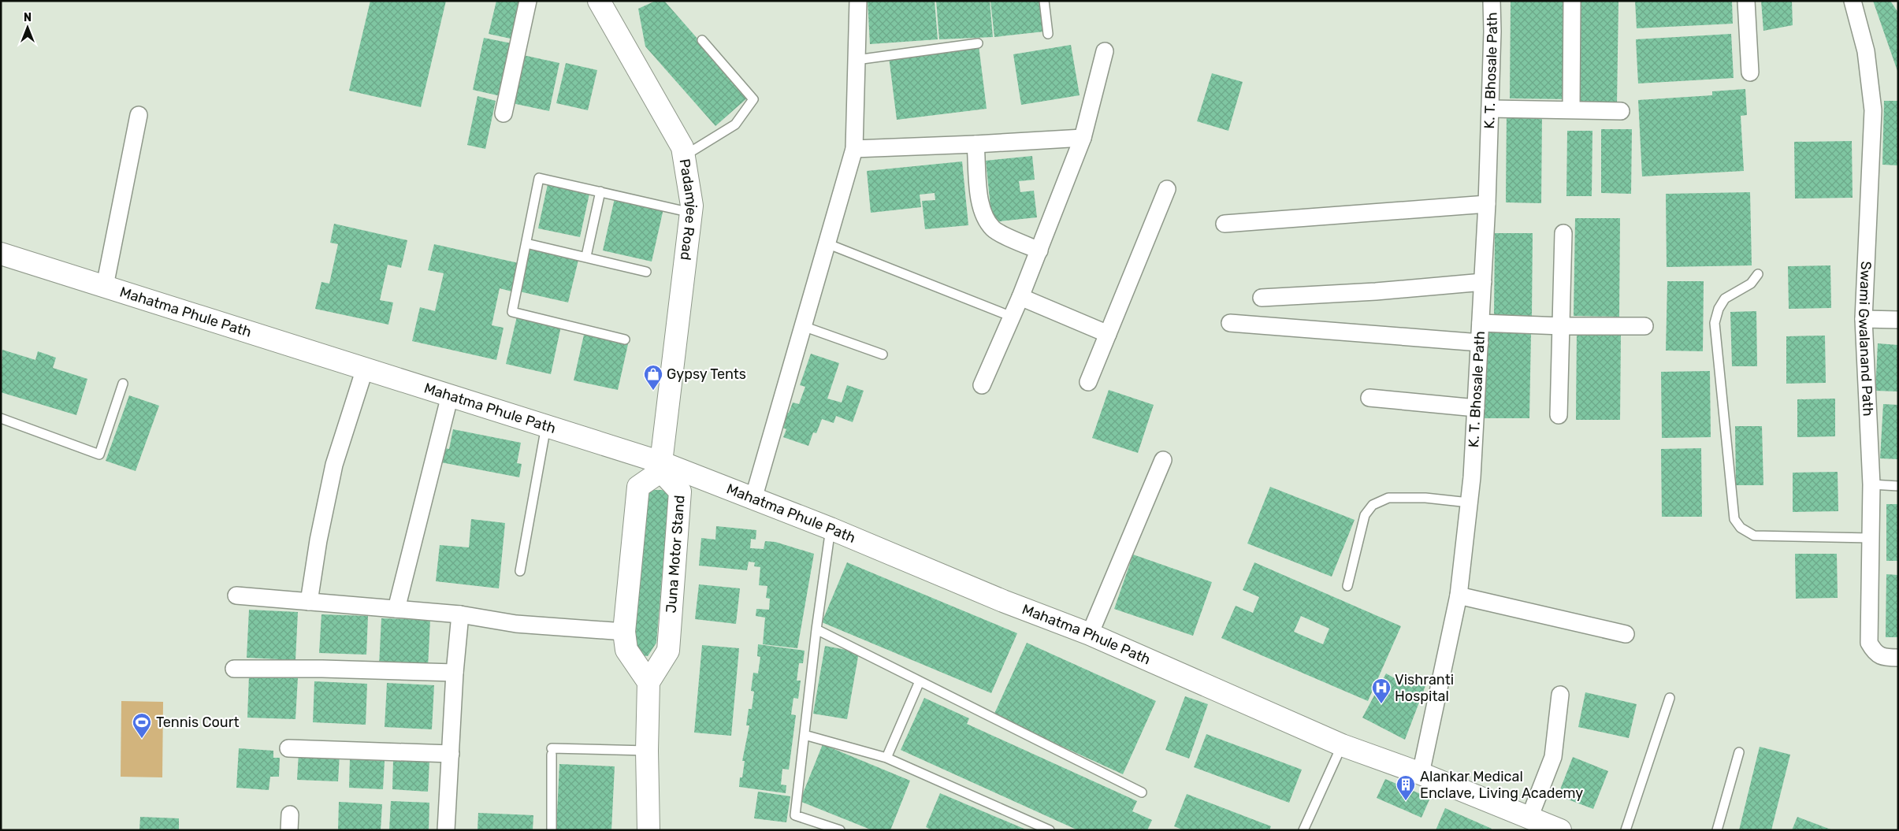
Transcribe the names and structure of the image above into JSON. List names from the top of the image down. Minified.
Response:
{"streets":{"main road":["Padamjee Road","Mahatma Phule Path","Juna Motor Stand"],"street":["K. T. Bhosale Path","Swami Gwalanand Path"]},"crossings":[["K. T. Bhosale Path","Mahatma Phule Path"],["Padamjee Road","Mahatma Phule Path"],["Padamjee Road","Juna Motor Stand"],["Mahatma Phule Path","Juna Motor Stand"]],"places":{"shop":["Gypsy Tents"],"hospital":["Vishranti Hospital"],"sports":["Tennis Court"],"building":["Alankar Medical Enclave, Living Academy"]},"north":"top"}
